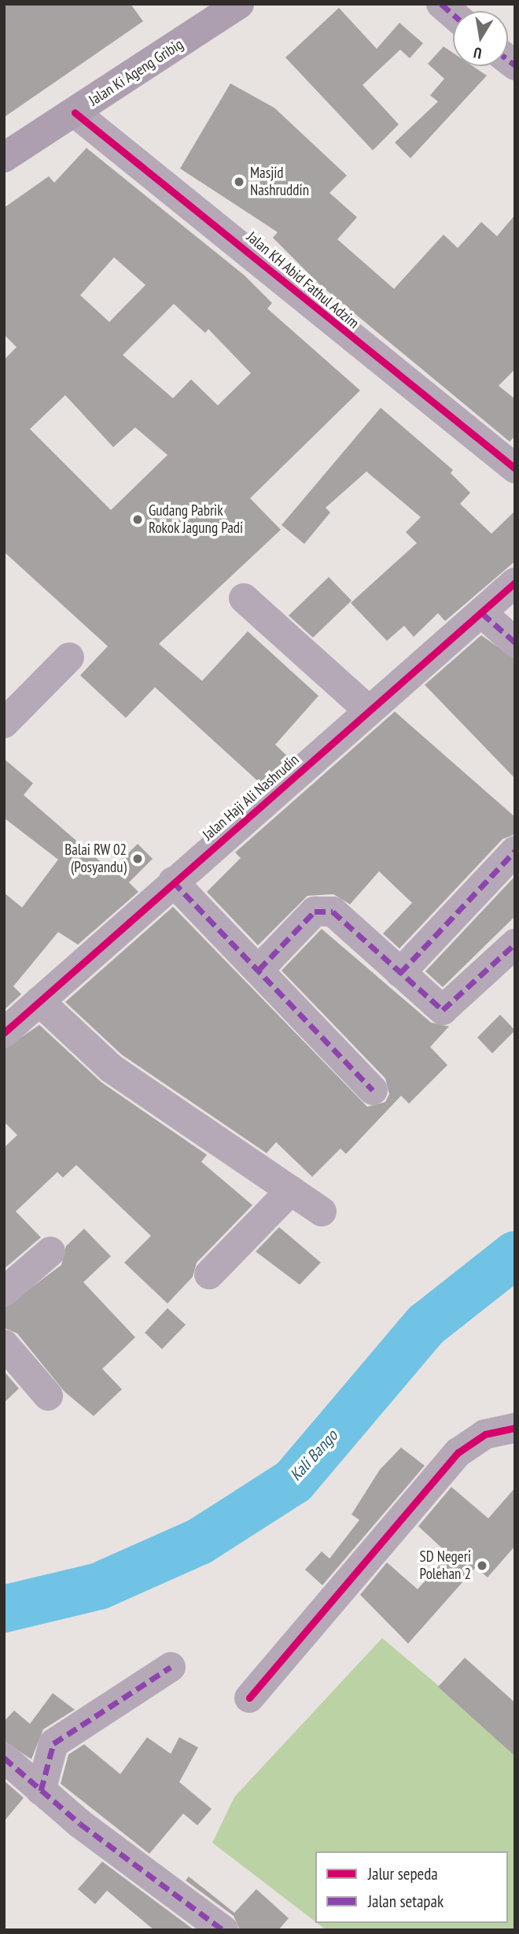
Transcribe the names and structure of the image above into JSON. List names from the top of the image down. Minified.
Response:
{"streets":{"main road":["Jalan Ki Ageng Gribig"],"street":["Jalan KH Abid Fathul Adzim","Jalan Haji Ali Nashrudin"]},"crossings":[["Jalan Ki Ageng Gribig","Jalan KH Abid Fathul Adzim"]],"water":["Kali Bango"],"places":["Masjid Nashruddin","Gudang Pabrik Rokok Jagung Padi","Balai RW 02 (Posyandu)","SD Negeri Polehan 2"],"legend":["Jalur sepeda","Jalan setapak"],"north":"bottom"}
